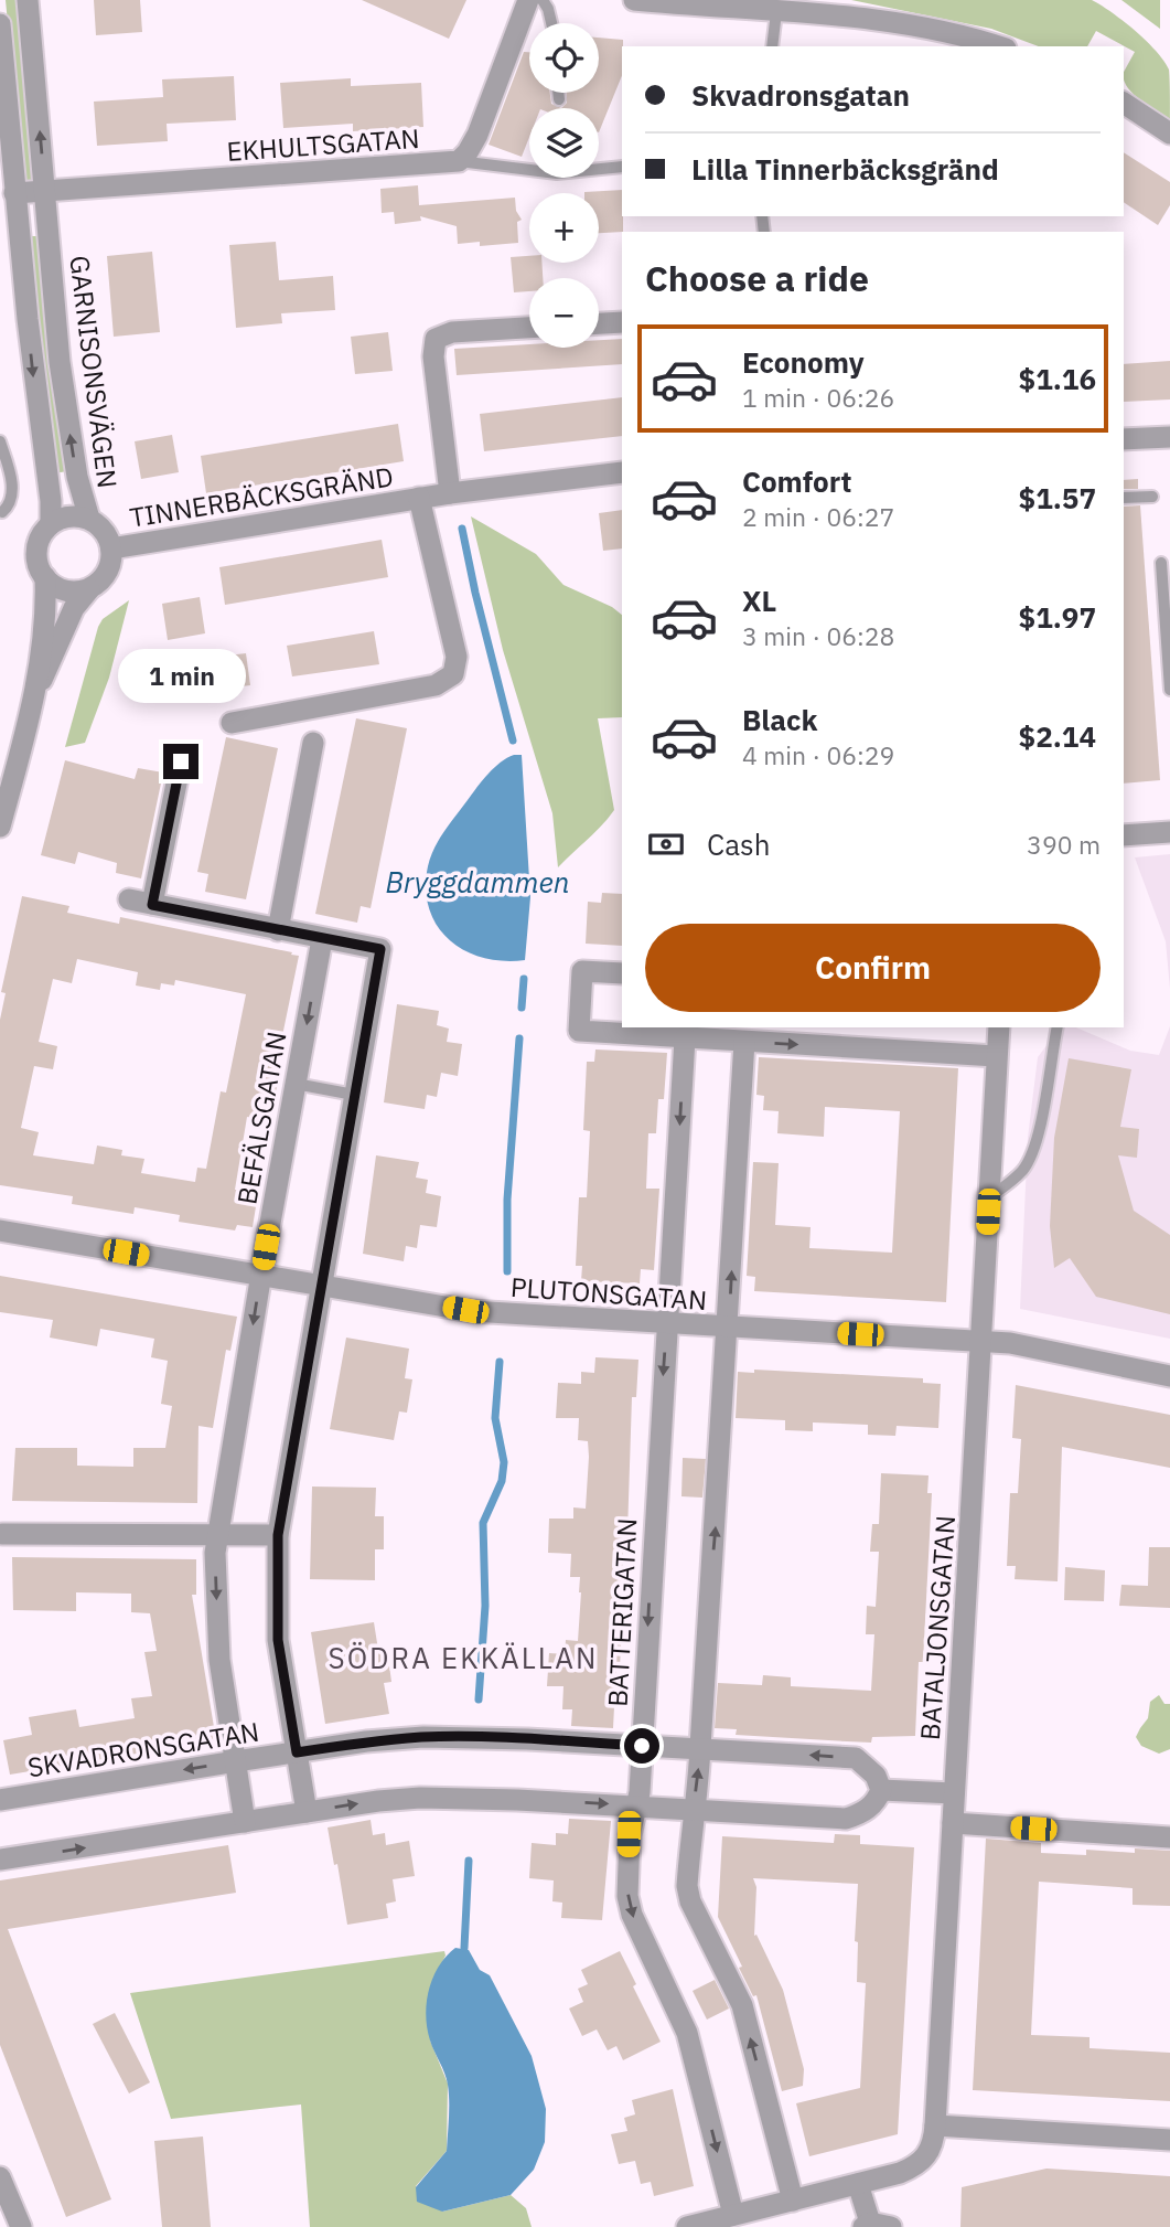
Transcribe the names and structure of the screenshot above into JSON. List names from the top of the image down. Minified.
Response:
{"streets":{"street":["EKHULTSGATAN","GARNISONSVÄGEN","TINNERBÄCKSGRÄND","BEFÄLSGATAN","PLUTONSGATAN","BATTERIGATAN","BATALJONSGATAN","SKVADRONSGATAN"]},"crossings":[["EKHULTSGATAN","GARNISONSVÄGEN"],["GARNISONSVÄGEN","TINNERBÄCKSGRÄND"],["BEFÄLSGATAN","PLUTONSGATAN"],["BEFÄLSGATAN","SKVADRONSGATAN"],["PLUTONSGATAN","BATTERIGATAN"],["PLUTONSGATAN","BATALJONSGATAN"],["BATTERIGATAN","BATALJONSGATAN"],["BATTERIGATAN","SKVADRONSGATAN"]],"districts":["SÖDRA EKKÄLLAN"],"water":["Bryggdammen"],"page":{"map_buttons":["+","−"],"banner":["Skvadronsgatan","Lilla Tinnerbäcksgränd"],"heading":"Choose a ride","list":[{"name":"Economy","note":"1 min · 06:26","value":"$1.16"},{"name":"Comfort","note":"2 min · 06:27","value":"$1.57"},{"name":"XL","note":"3 min · 06:28","value":"$1.97"},{"name":"Black","note":"4 min · 06:29","value":"$2.14"}],"bubble":"1 min","pay":["Cash","390 m"],"buttons":"Confirm"}}
